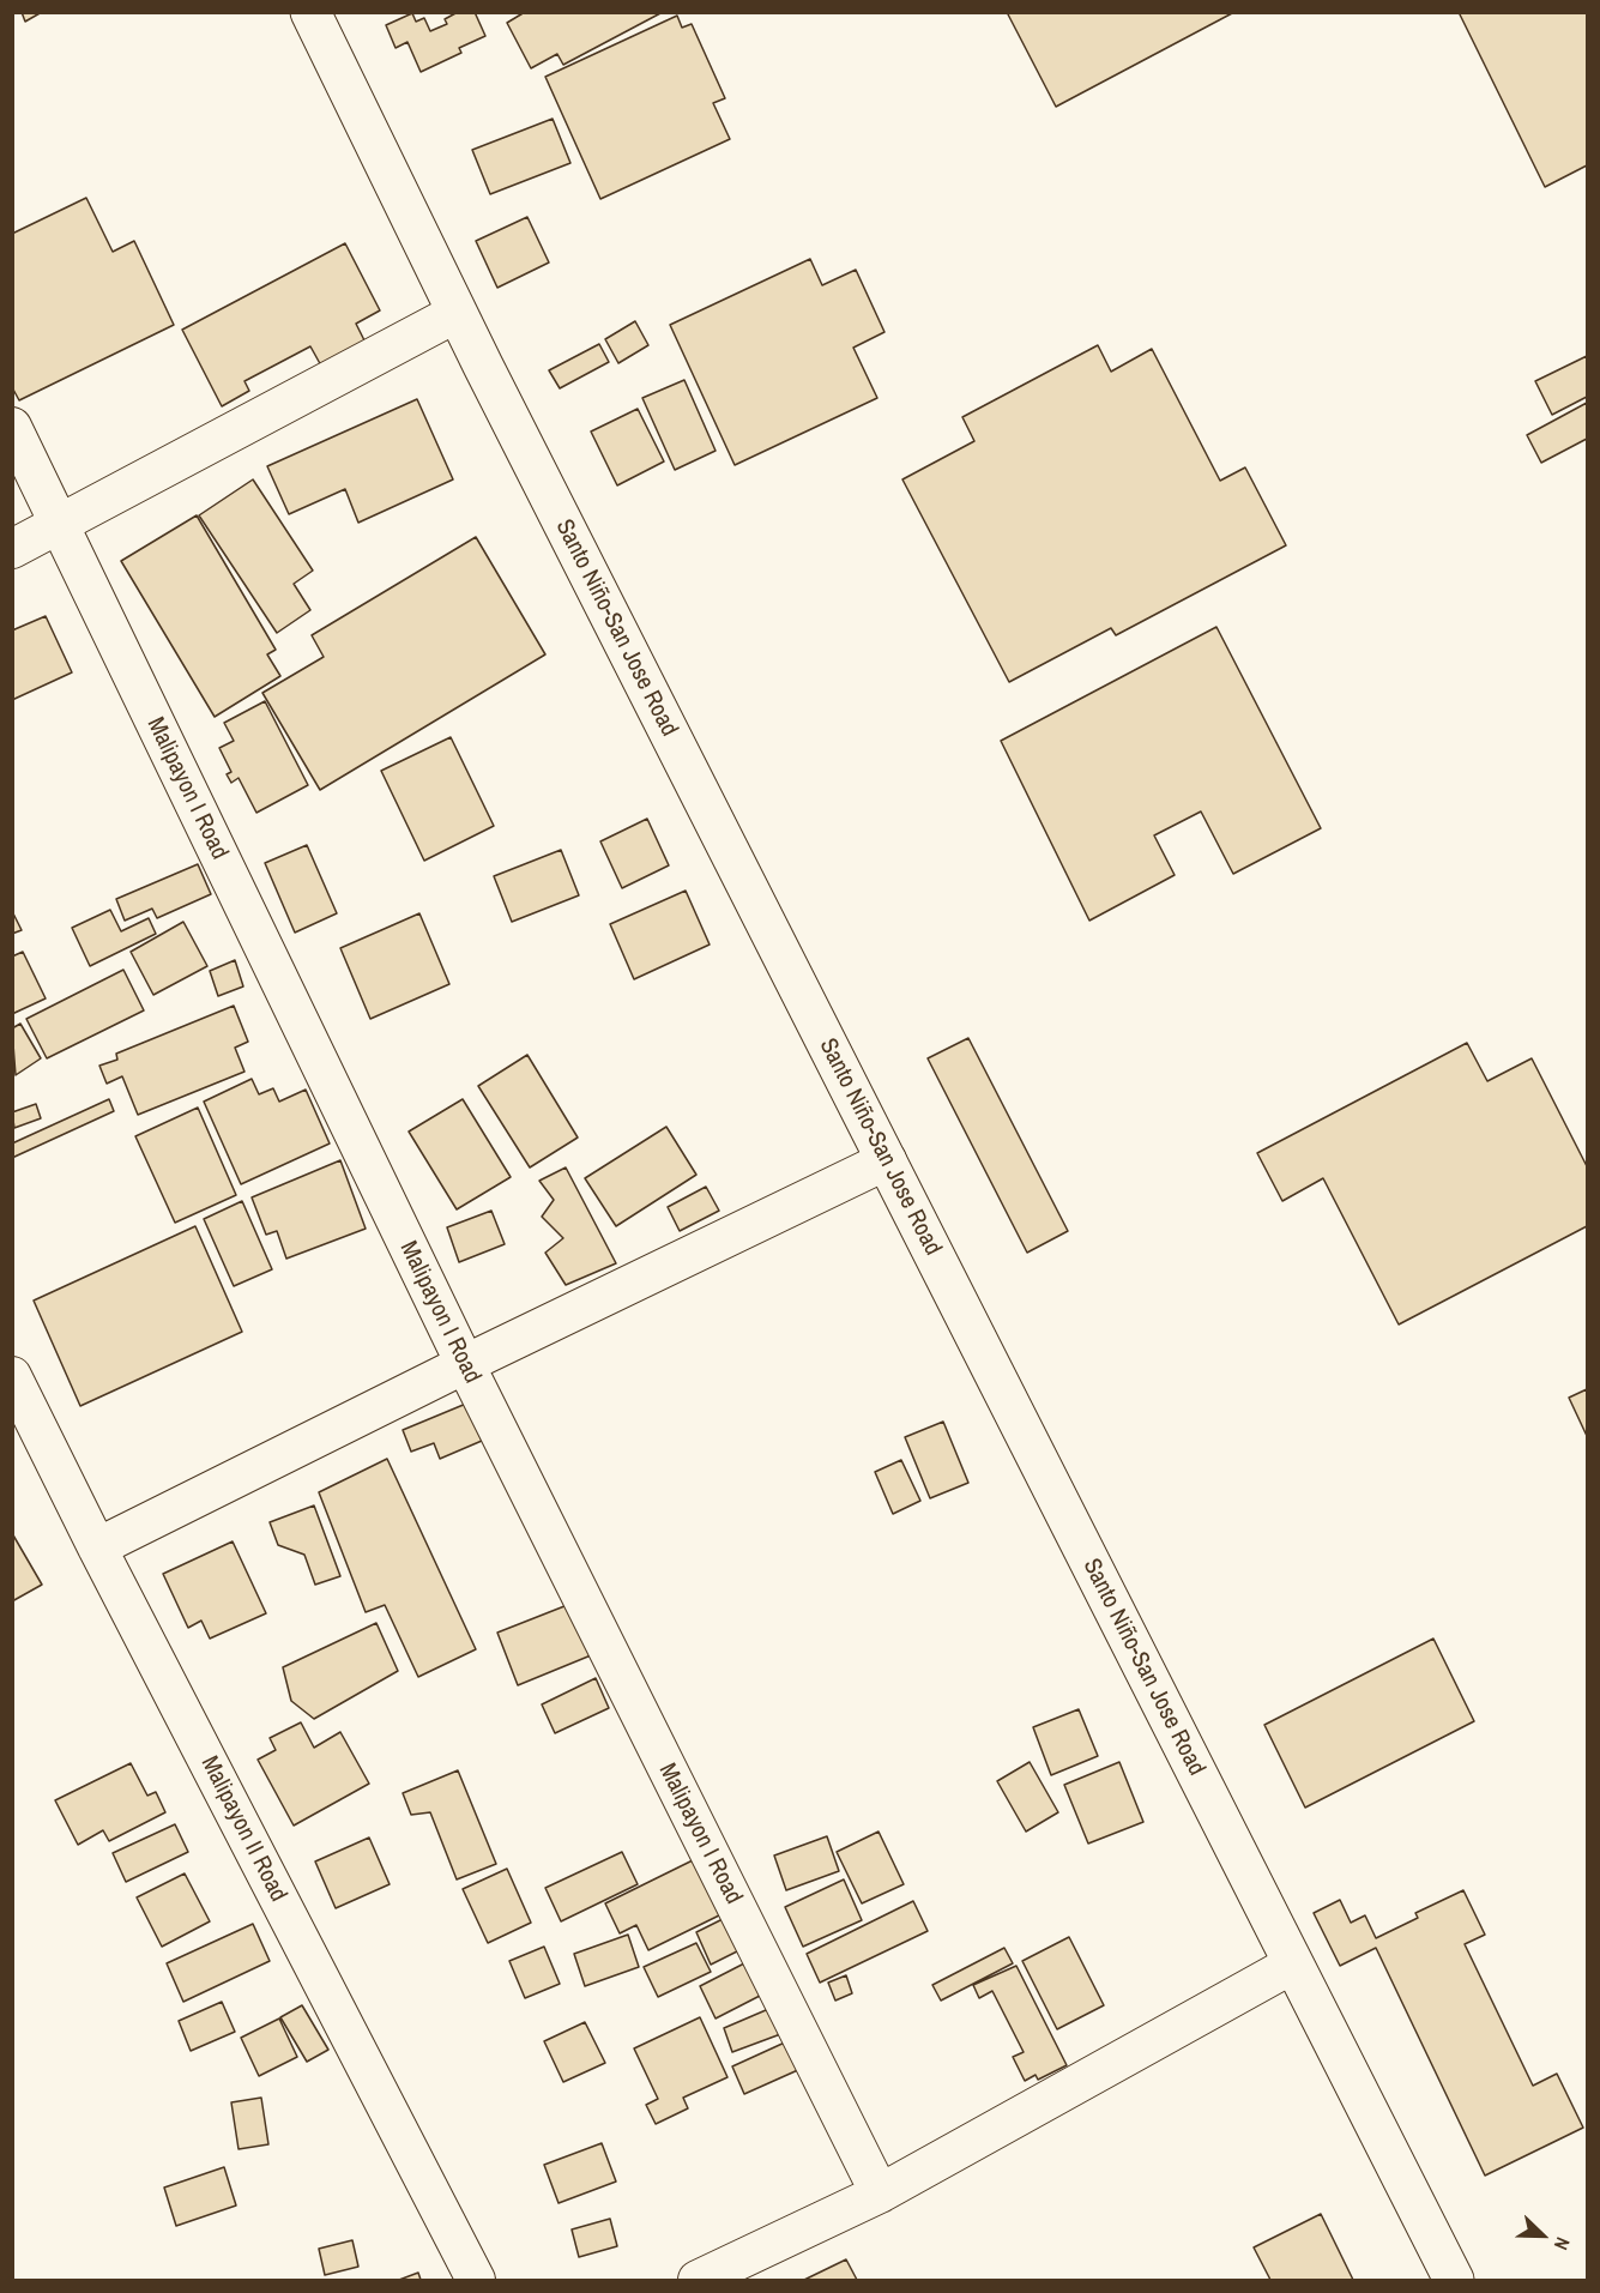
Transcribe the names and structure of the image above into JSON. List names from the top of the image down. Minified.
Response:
{"streets":{"main road":["Santo Niño-San Jose Road"],"street":["Malipayon I Road","Malipayon II Road"]},"north":"bottom right"}
